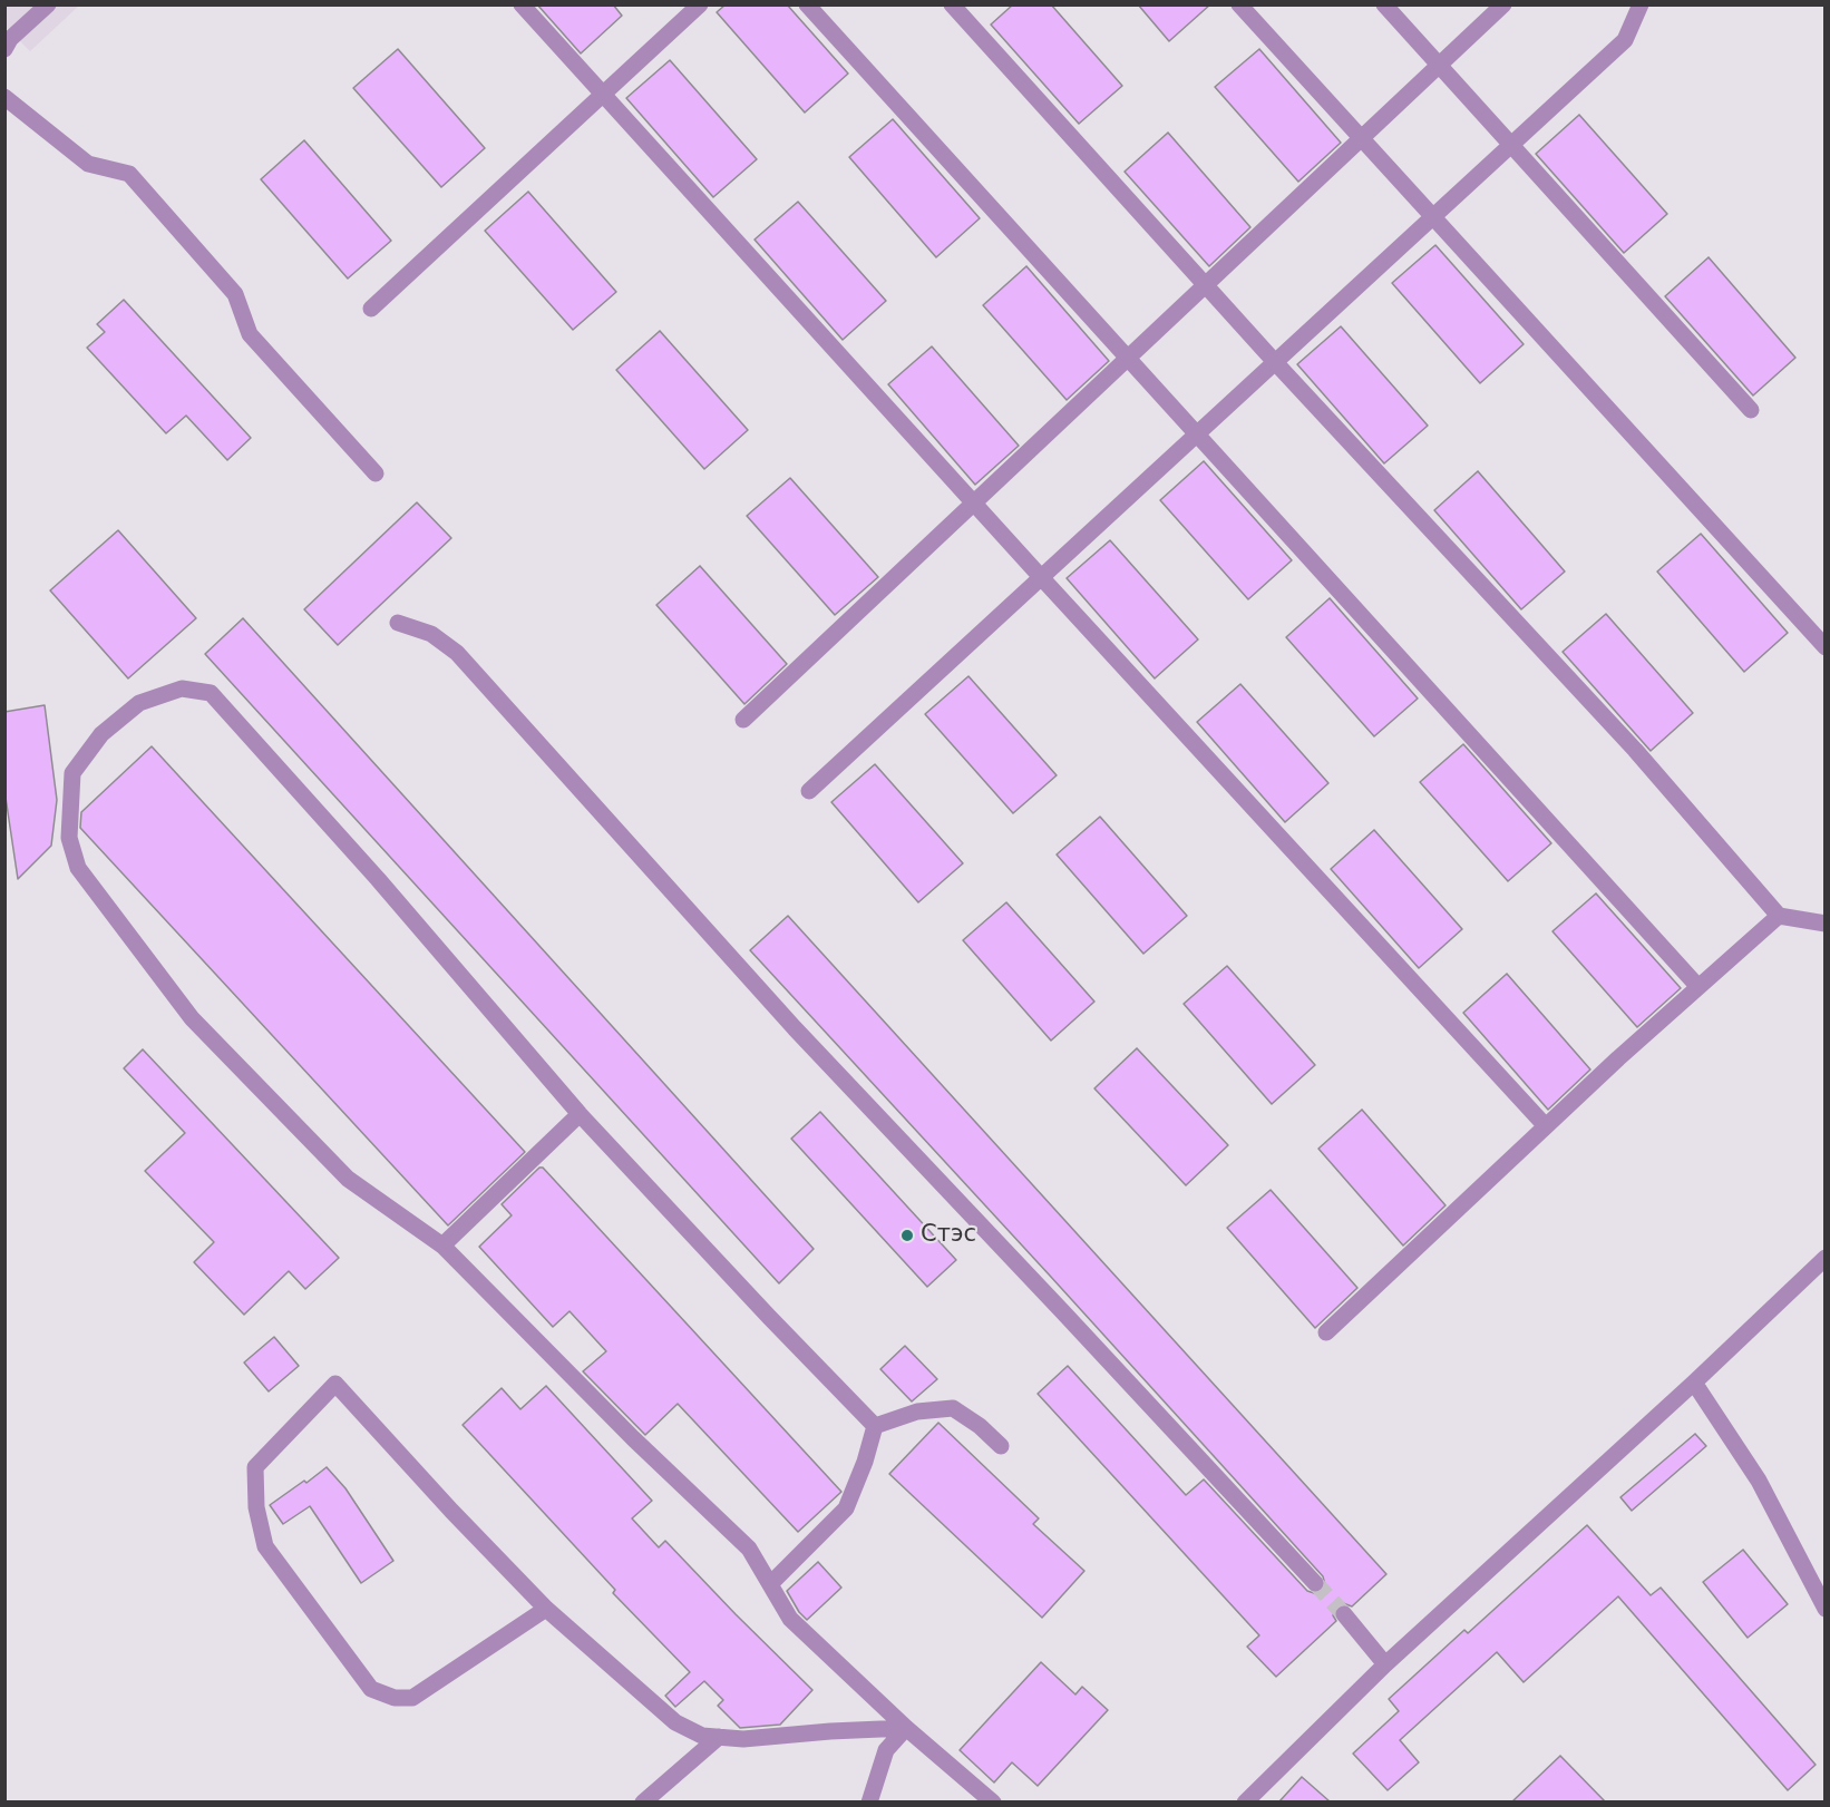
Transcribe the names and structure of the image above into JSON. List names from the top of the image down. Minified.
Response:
{"places":["Стэс"]}
